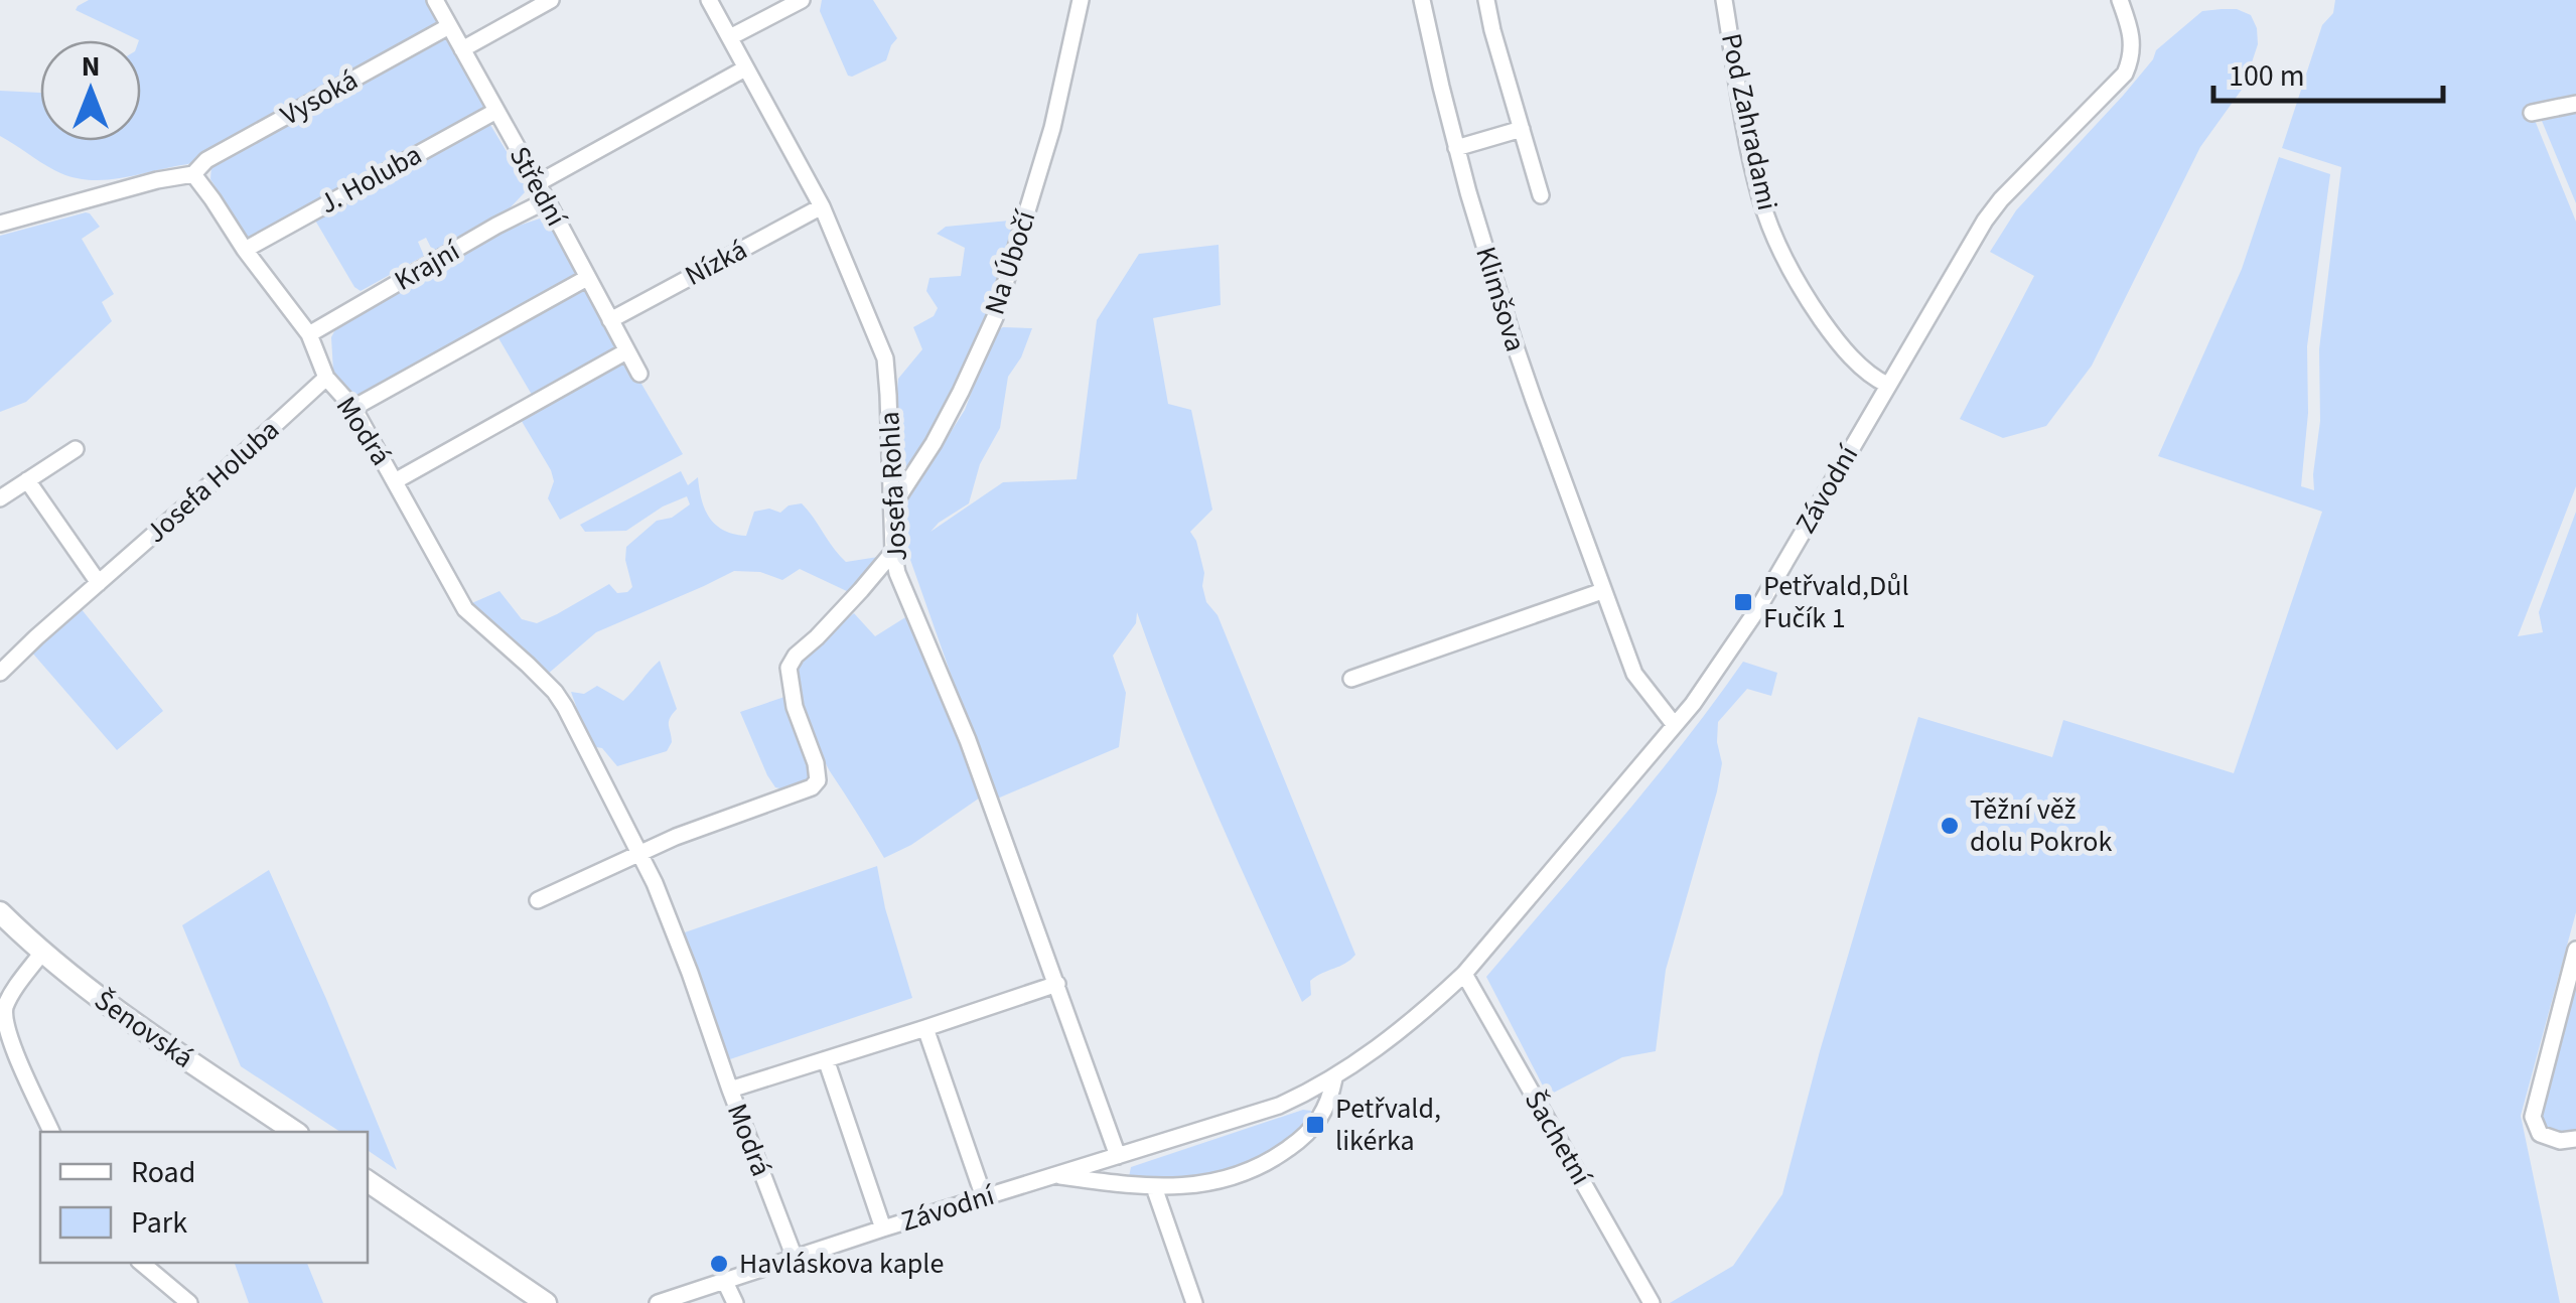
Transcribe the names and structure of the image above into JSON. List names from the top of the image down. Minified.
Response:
{"streets":{"main road":["Šenovská"],"street":["Vysoká","Pod Zahradami","J. Holuba","Střední","Nízká","Na Úbočí","Krajní","Klimšova","Modrá","Josefa Holuba","Josefa Rohla","Závodní","Šachetní"]},"crossings":[["Vysoká","Střední"],["Vysoká","Modrá"],["Pod Zahradami","Závodní"],["J. Holuba","Střední"],["J. Holuba","Modrá"],["Střední","Nízká"],["Střední","Krajní"],["Nízká","Josefa Rohla"],["Na Úbočí","Josefa Rohla"],["Krajní","Modrá"],["Klimšova","Závodní"],["Modrá","Josefa Holuba"],["Modrá","Závodní"],["Josefa Rohla","Závodní"],["Závodní","Šachetní"]],"places":{"transit":["Petřvald,Důl Fučík 1","Petřvald, likérka"],"other":["Těžní věž dolu Pokrok","Havláskova kaple"]},"legend":["Road","Park"],"scale_bar":"100 m","north":"top"}
